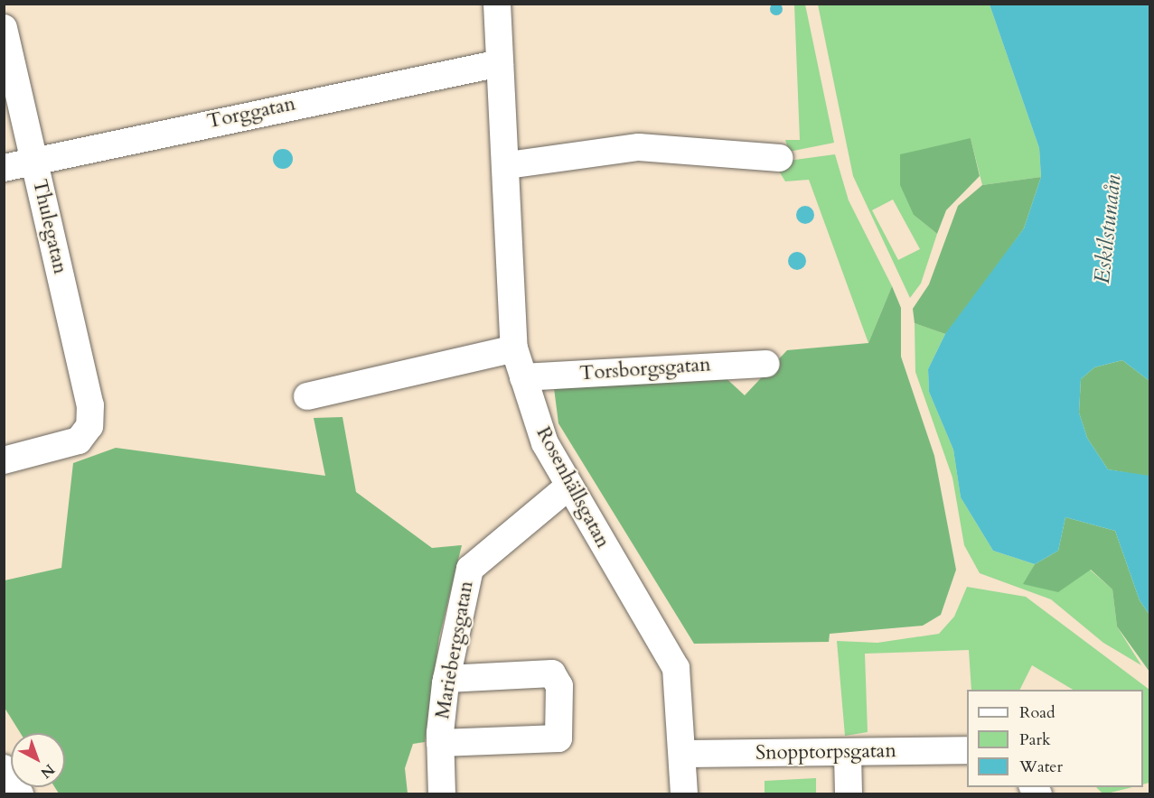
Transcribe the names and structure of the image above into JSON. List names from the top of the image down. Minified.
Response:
{"streets":{"street":["Torggatan","Thulegatan","Torsborgsgatan","Rosenhällsgatan","Mariebergsgatan","Snopptorpsgatan"]},"crossings":[["Torggatan","Thulegatan"],["Torggatan","Rosenhällsgatan"],["Torsborgsgatan","Rosenhällsgatan"],["Rosenhällsgatan","Mariebergsgatan"],["Rosenhällsgatan","Snopptorpsgatan"]],"water":["Eskilstunaån"],"legend":["Road","Park","Water"],"north":"bottom right"}
